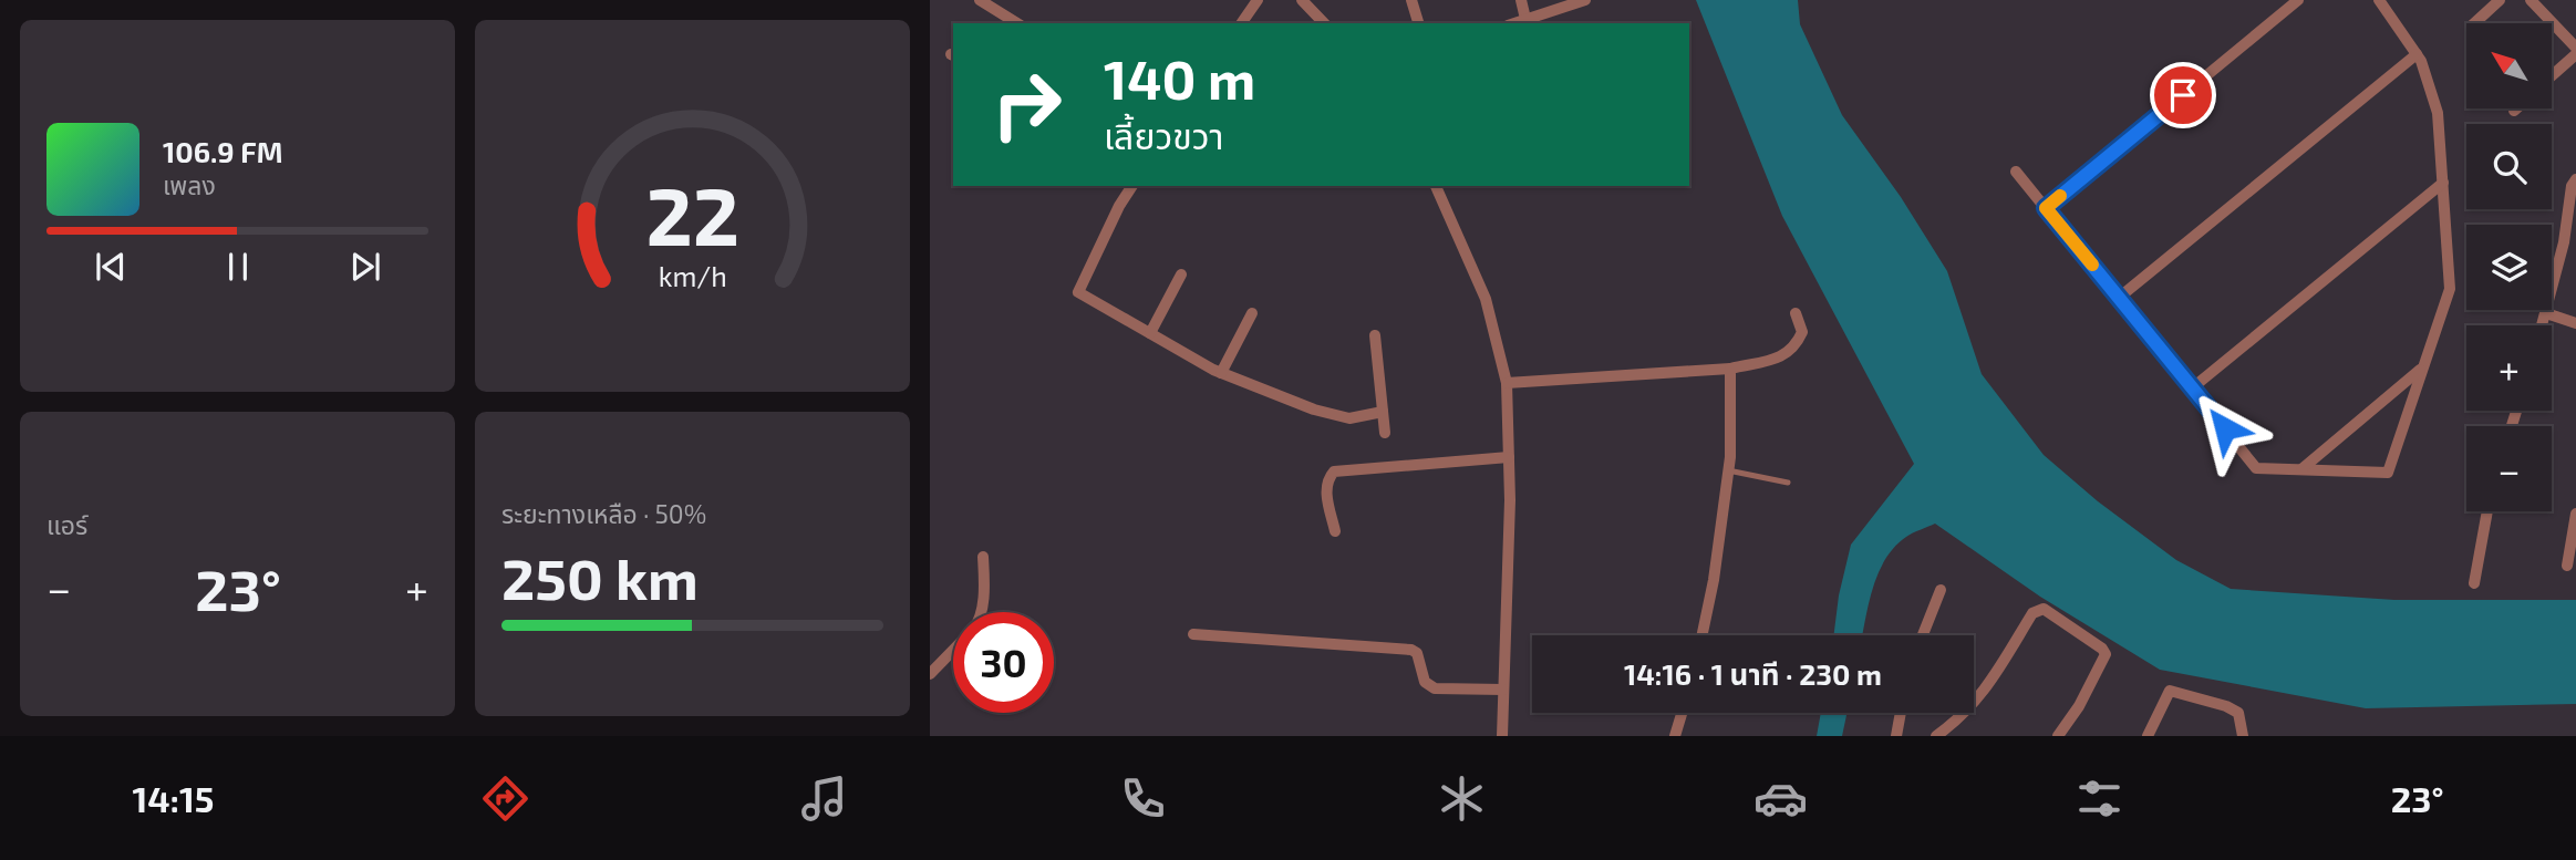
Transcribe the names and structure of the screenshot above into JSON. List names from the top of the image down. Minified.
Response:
{"north":"top left","page":{"map_buttons":["+","−"],"turn":["140 m","เลี้ยวขวา"],"song":["106.9 FM","เพลง"],"tile":["แอร์",["ระยะทางเหลือ · 50%","250 km"]],"heat":["−","23°","+"],"limit":"30","trip":"14:16 · 1 นาที · 230 m","tabs":["14:15","23°"],"gauge":["22","km/h"]}}
